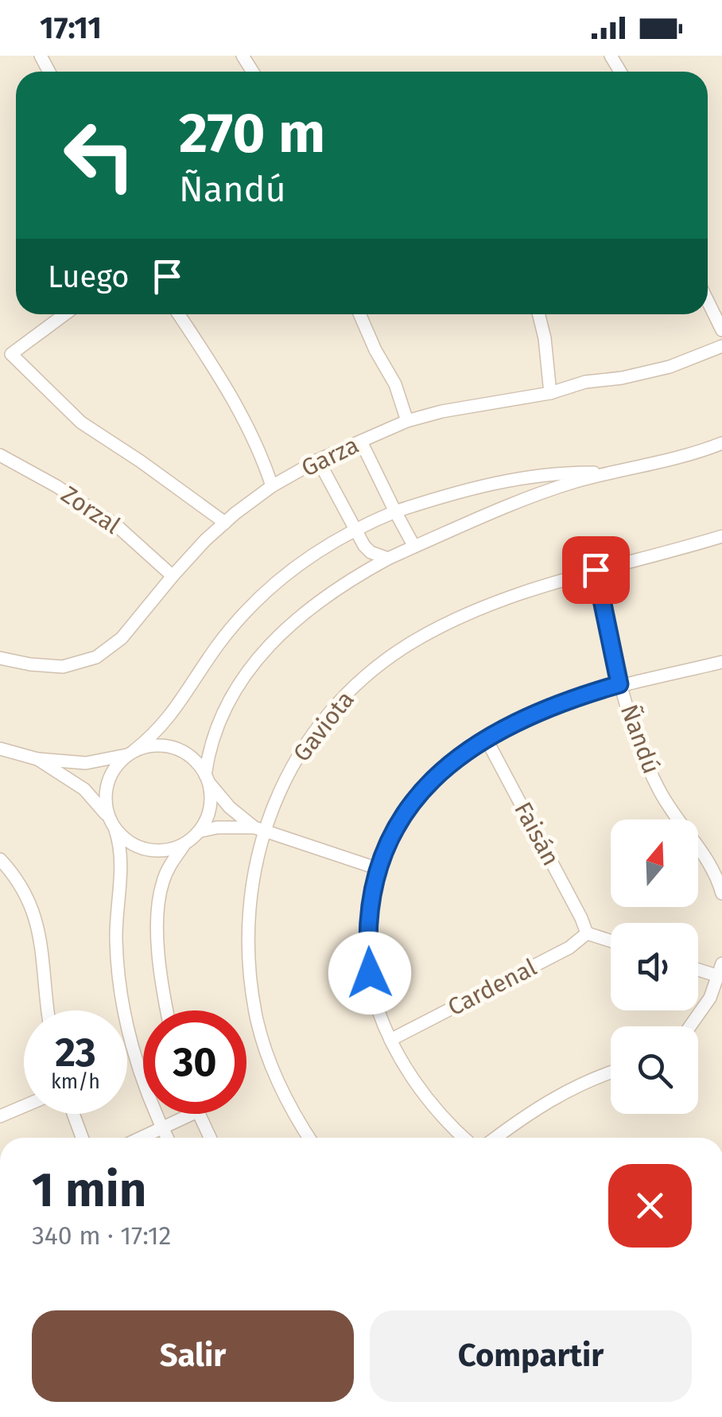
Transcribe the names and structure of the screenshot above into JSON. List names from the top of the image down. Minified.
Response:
{"streets":{"street":["Garza","Zorzal","Gaviota","Ñandú","Faisán","Cardenal"]},"crossings":[["Garza","Zorzal"],["Gaviota","Ñandú"],["Faisán","Cardenal"]],"north":"top","page":{"status":"17:11","turn":["270 m","Ñandú"],"then":"Luego","speed":"23 km/h","limit":"30","heading":["1 min","340 m · 17:12"],"buttons":["Salir","Compartir"]}}
